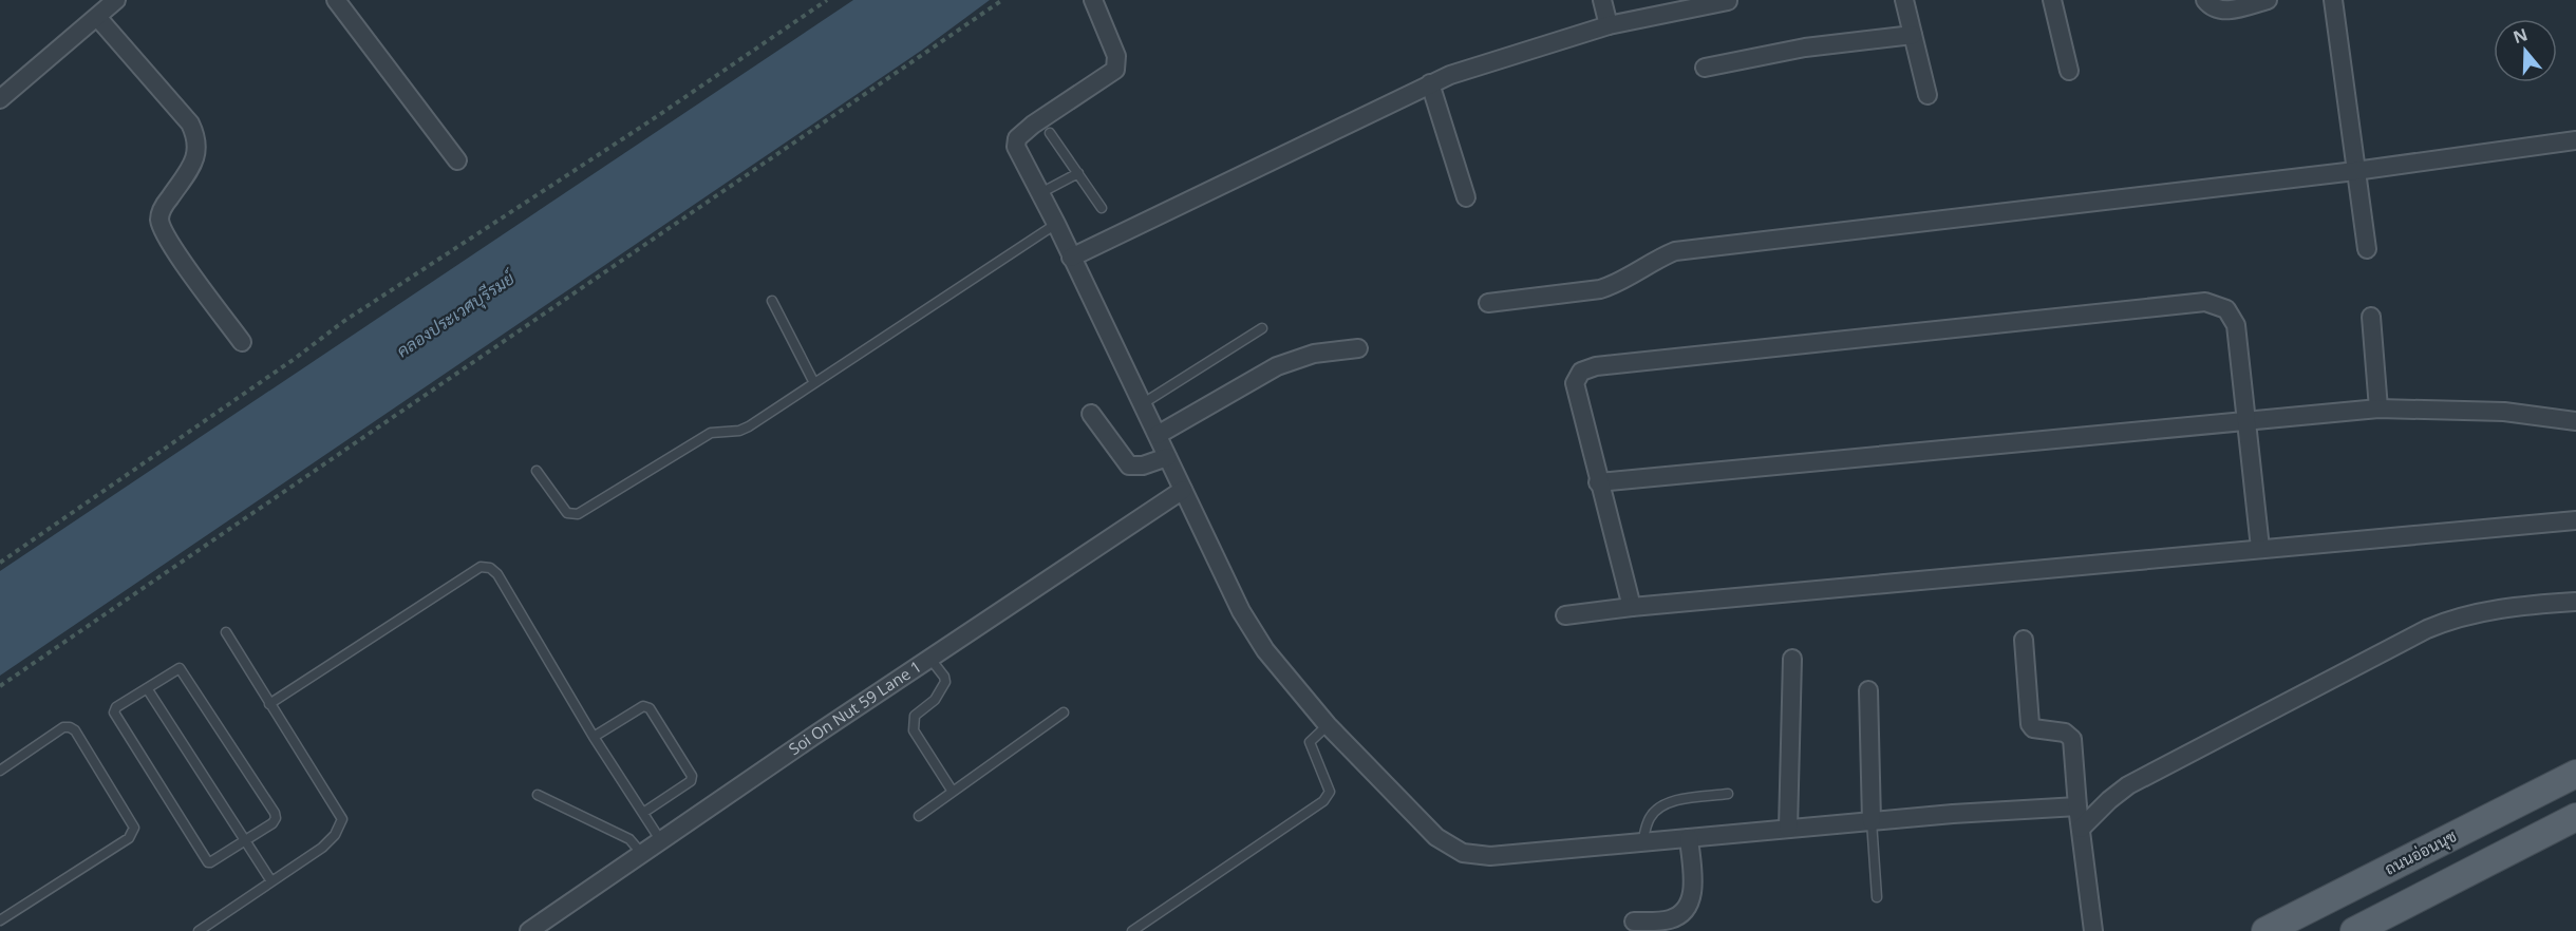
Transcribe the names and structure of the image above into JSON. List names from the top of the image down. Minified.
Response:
{"streets":{"main road":["ถนนอ่อนนุช"],"street":["Soi On Nut 59 Lane 1"]},"water":["คลองประเวศบุรีรมย์"],"north":"top"}
